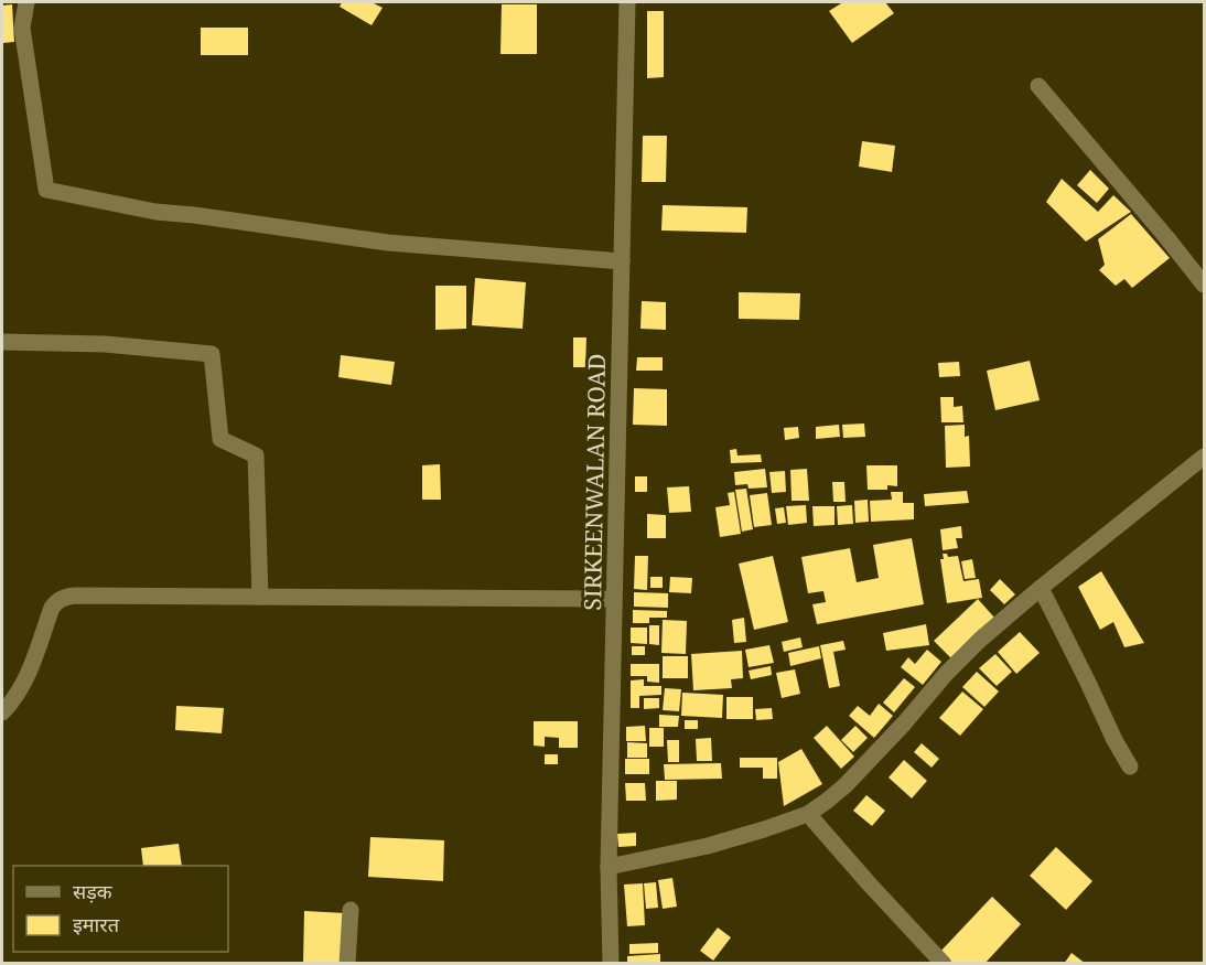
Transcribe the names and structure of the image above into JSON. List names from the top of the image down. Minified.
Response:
{"streets":{"street":["SIRKEENWALAN ROAD"]},"legend":["सड़क","इमारत"]}
